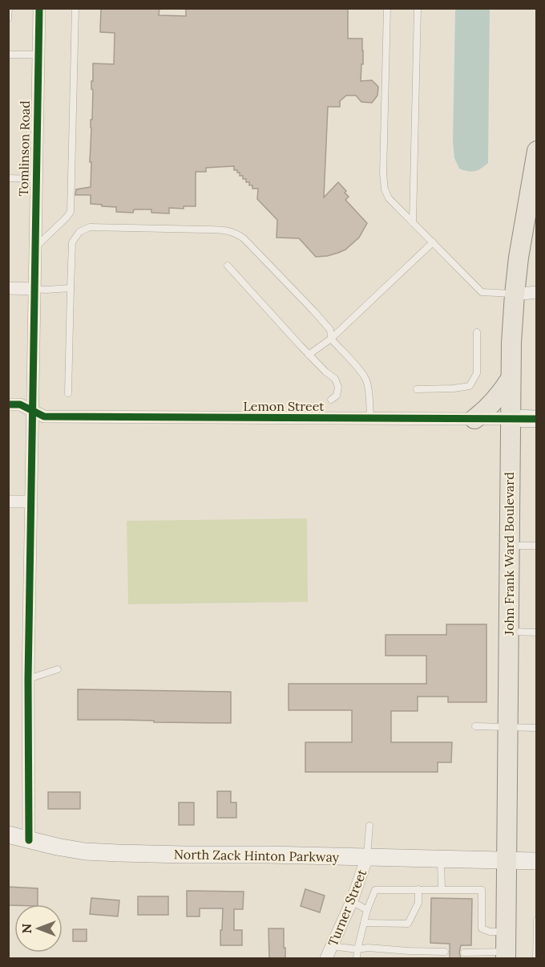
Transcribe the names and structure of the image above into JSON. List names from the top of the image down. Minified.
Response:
{"streets":{"main road":["Lemon Street","John Frank Ward Boulevard","North Zack Hinton Parkway"],"street":["Tomlinson Road","Turner Street"]},"crossings":[["Tomlinson Road","Lemon Street"],["Lemon Street","John Frank Ward Boulevard"],["John Frank Ward Boulevard","North Zack Hinton Parkway"],["North Zack Hinton Parkway","Turner Street"]],"north":"left"}
